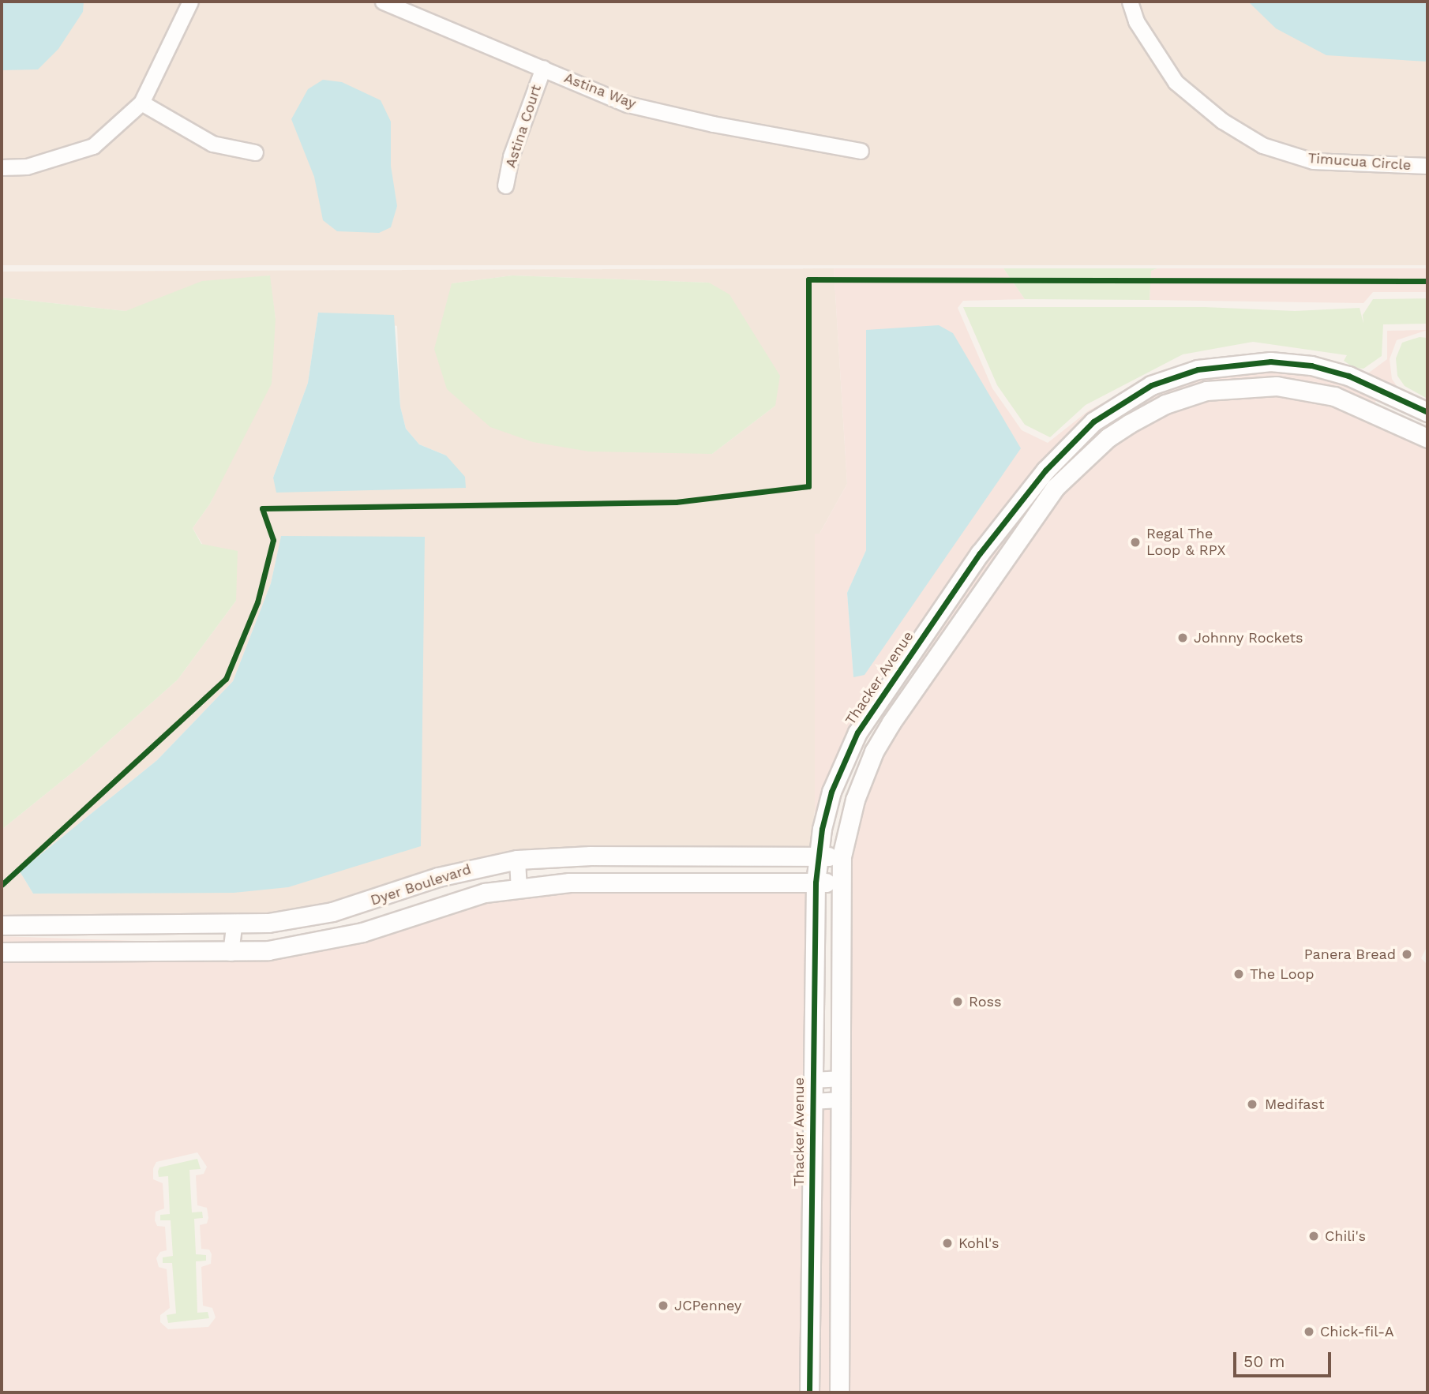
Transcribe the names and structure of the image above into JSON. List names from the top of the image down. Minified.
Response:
{"streets":{"street":["Astina Way","Astina Court","Timucua Circle","Thacker Avenue","Dyer Boulevard"]},"crossings":[["Astina Way","Astina Court"],["Thacker Avenue","Dyer Boulevard"]],"places":["Regal The Loop & RPX","Johnny Rockets","Panera Bread","The Loop","Ross","Medifast","Chili's","Kohl's","JCPenney","Chick-fil-A"],"scale_bar":"50 m"}
